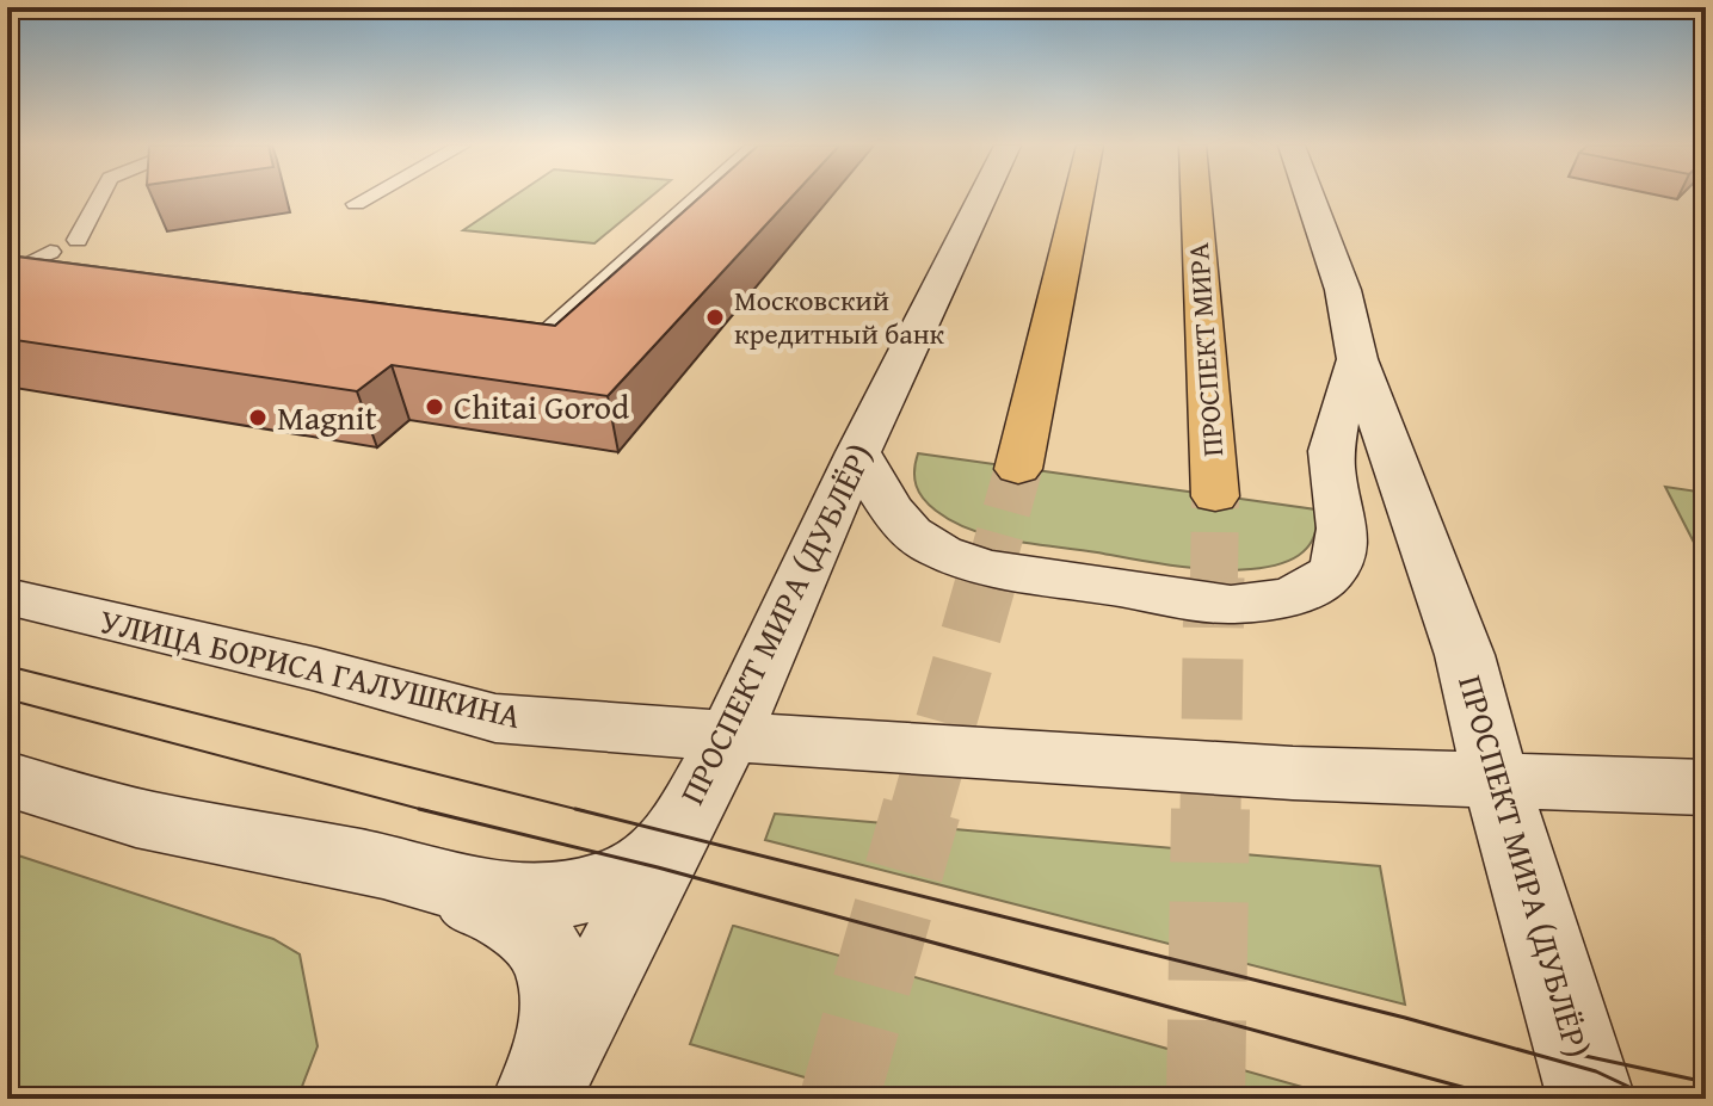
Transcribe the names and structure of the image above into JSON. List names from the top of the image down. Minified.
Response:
{"streets":{"main road":["ПРОСПЕКТ МИРА","ПРОСПЕКТ МИРА (ДУБЛЁР)","УЛИЦА БОРИСА ГАЛУШКИНА"]},"crossings":[["ПРОСПЕКТ МИРА (ДУБЛЁР)","УЛИЦА БОРИСА ГАЛУШКИНА"]],"places":["Московский кредитный банк","Chitai Gorod","Magnit"]}
